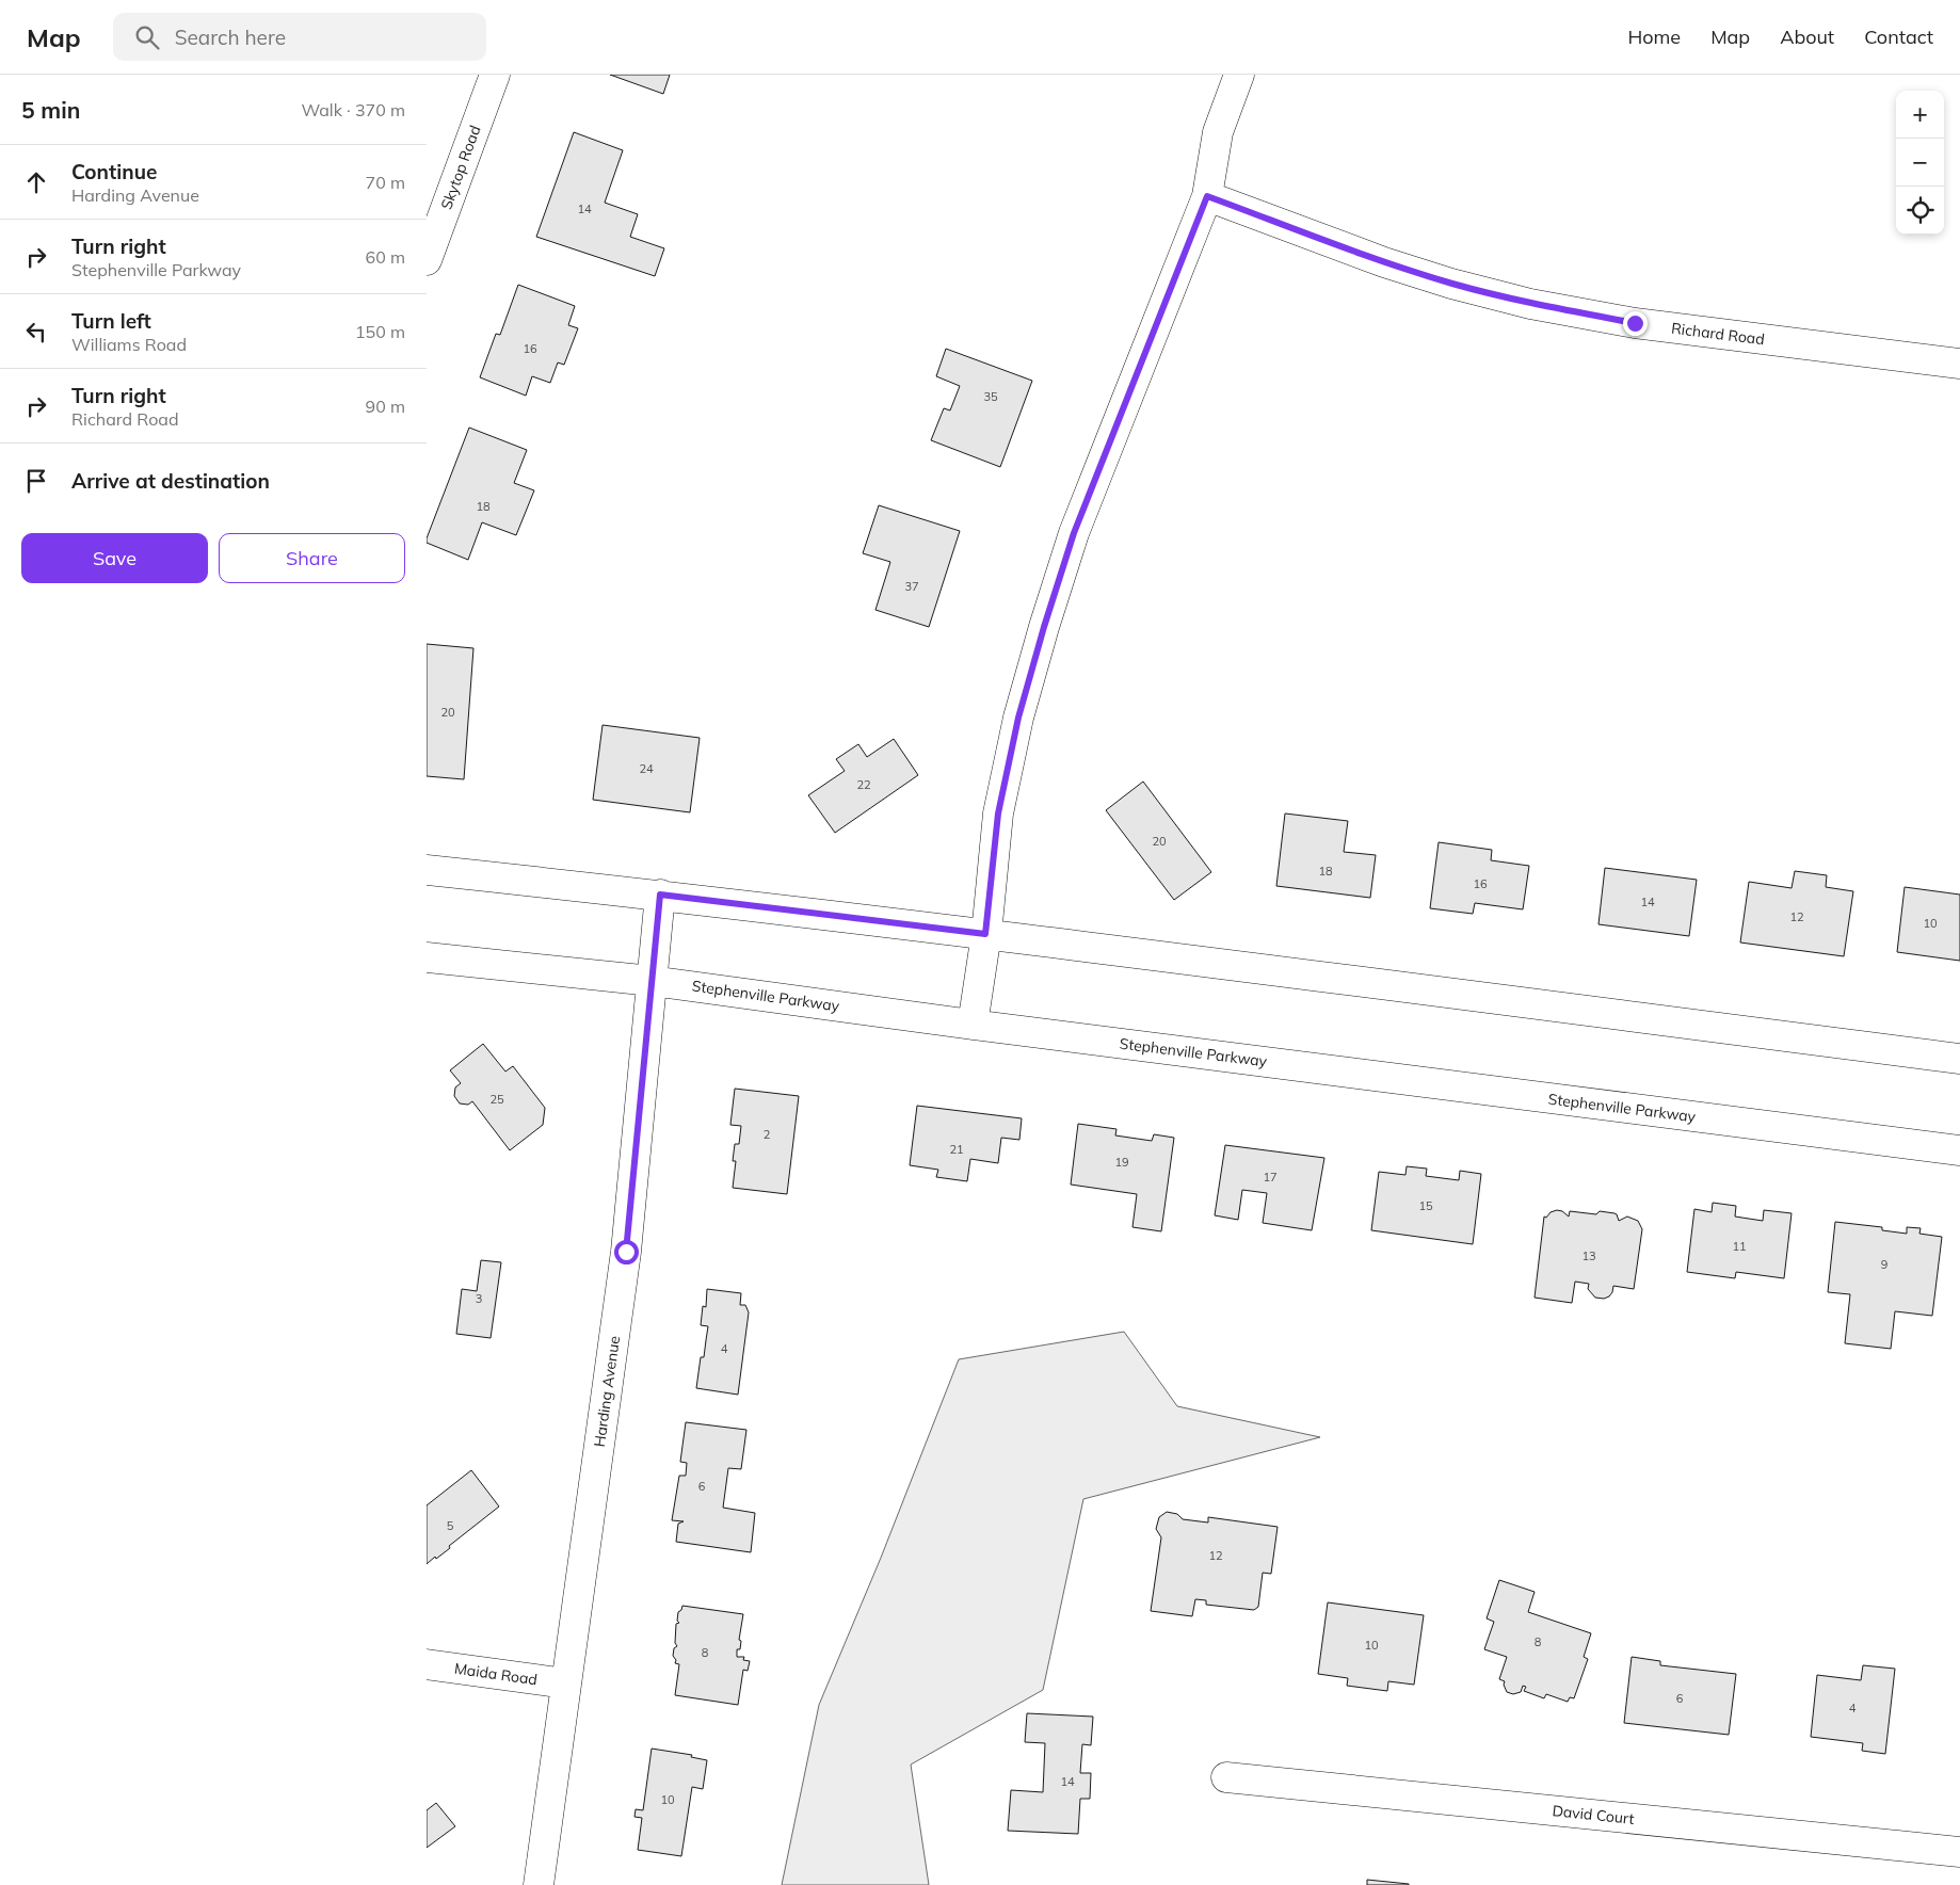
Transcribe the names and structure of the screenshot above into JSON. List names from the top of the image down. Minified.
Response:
{"streets":{"street":["Skytop Road","Richard Road","Stephenville Parkway","Harding Avenue","Maida Road","David Court"]},"crossings":[["Stephenville Parkway","Harding Avenue"],["Harding Avenue","Maida Road"]],"house_numbers":["14","16","35","18","37","20","24","22","20","18","16","14","12","10","25","2","21","19","17","15","11","13","9","3","4","6","5","12","8","10","8","6","4","14","10"],"page":{"header":"Map","search":"Search here","nav":["Home","Map","About","Contact"],"heading":["5 min","Walk · 370 m"],"map_buttons":["+","−"],"list":[["Continue","Harding Avenue","70 m"],["Turn right","Stephenville Parkway","60 m"],["Turn left","Williams Road","150 m"],["Turn right","Richard Road","90 m"],"Arrive at destination"],"buttons":["Save","Share"]}}
